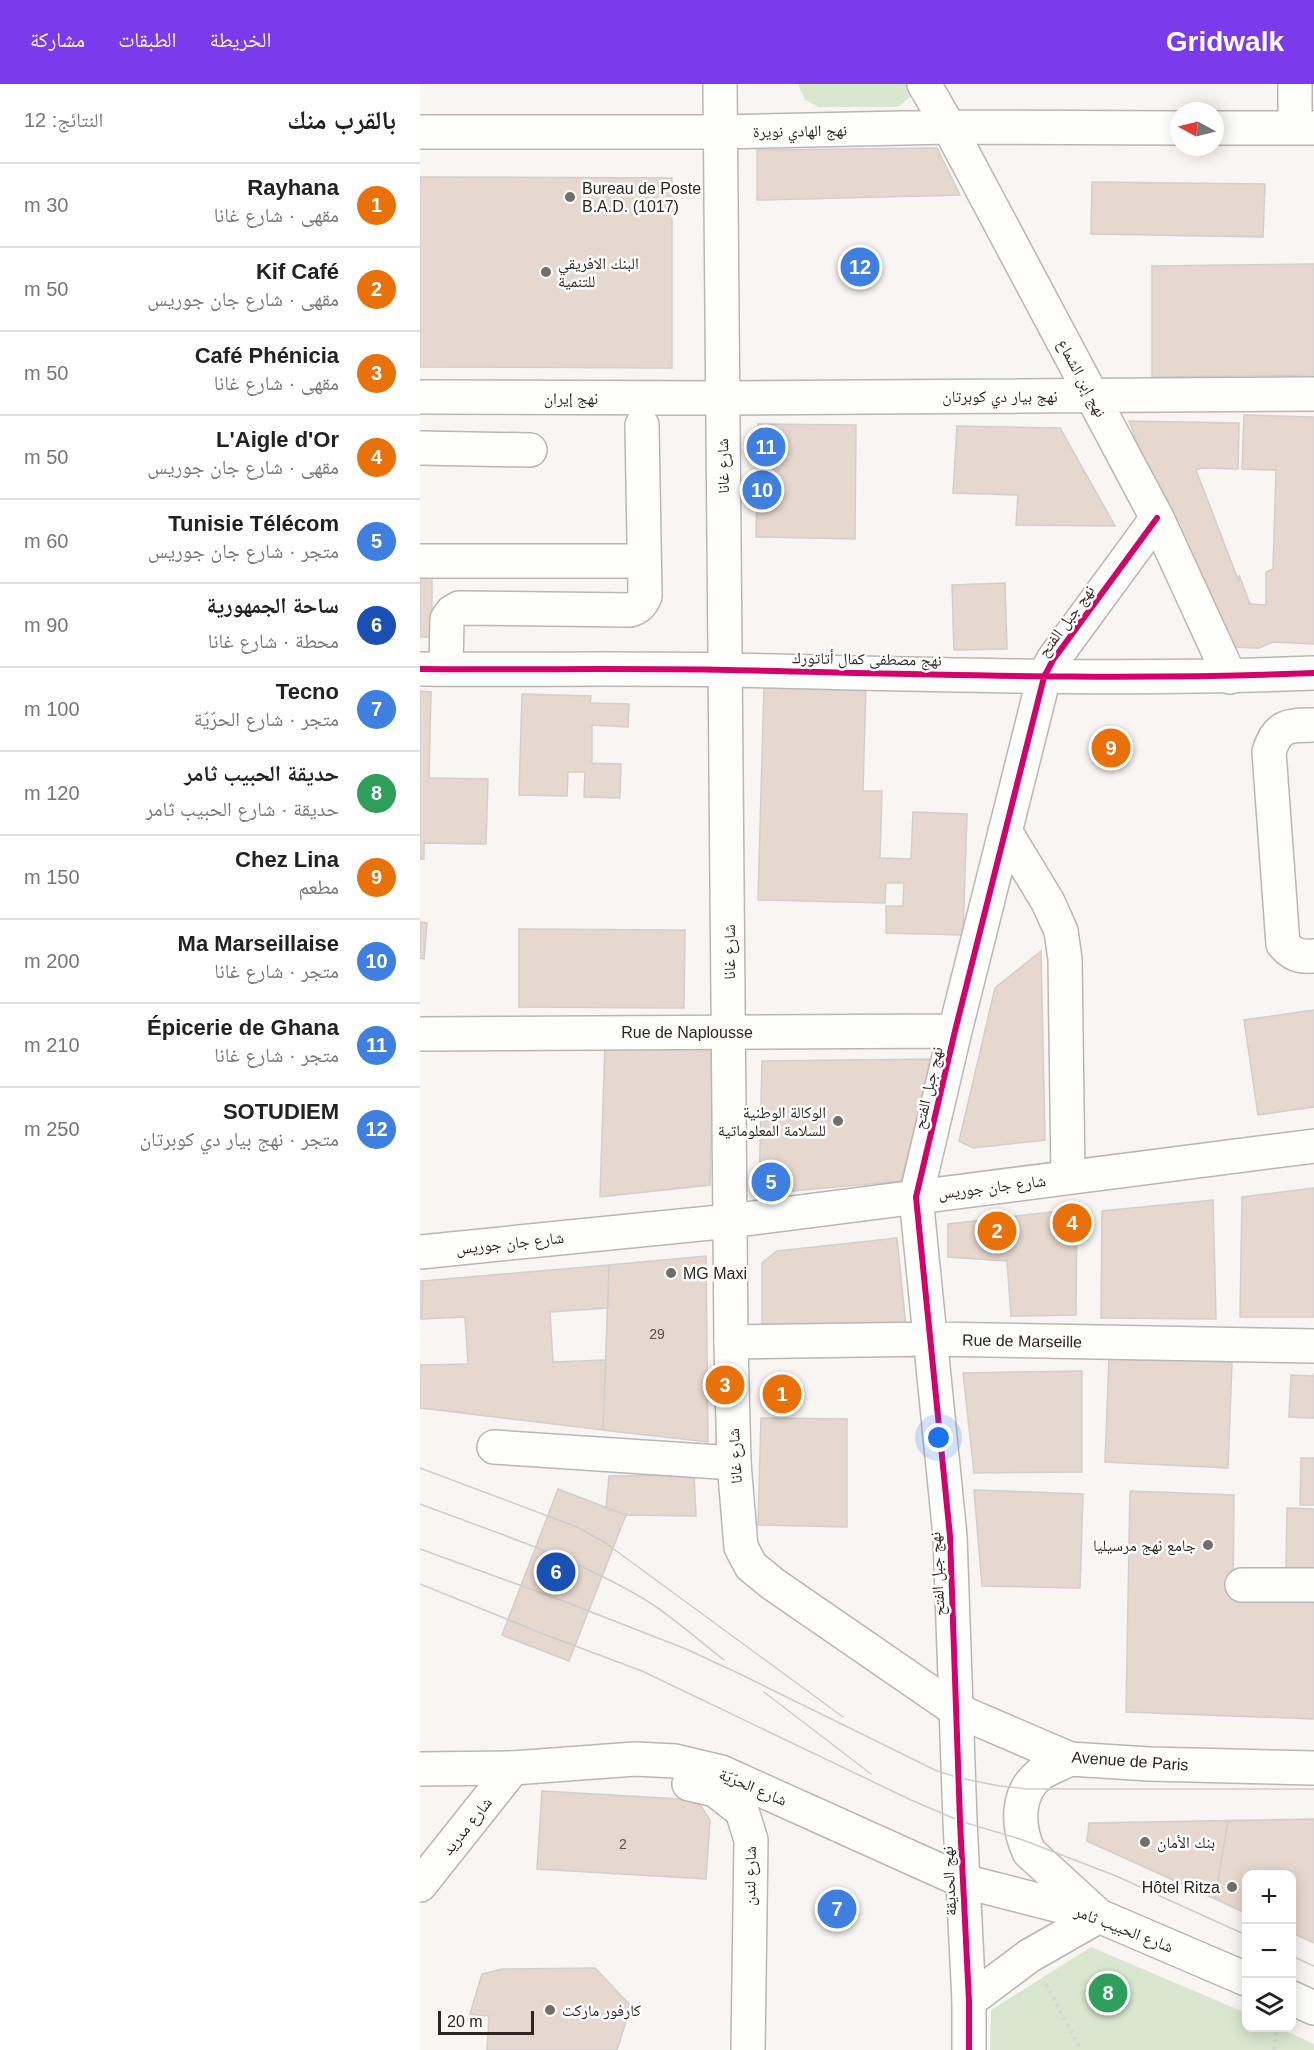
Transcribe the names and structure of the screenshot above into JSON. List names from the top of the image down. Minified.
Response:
{"streets":{"street":["نهج الهادي نويرة","نهج إبن الشماع","نهج بيار دي كوبرتان","نهج إيران","شارع غانا","نهج جبل الفتح","نهج مصطفى كمال أتاتورك","Rue de Naplousse","شارع جان جوريس","Rue de Marseille","Avenue de Paris","شارع الحرّيّة","شارع مدريد","شارع لندن","نهج الحديقة","شارع الحبيب ثامر"]},"crossings":[["نهج الهادي نويرة","نهج إبن الشماع"],["نهج الهادي نويرة","شارع غانا"],["نهج إبن الشماع","نهج بيار دي كوبرتان"],["نهج إبن الشماع","نهج جبل الفتح"],["نهج إبن الشماع","نهج مصطفى كمال أتاتورك"],["نهج بيار دي كوبرتان","نهج إيران"],["نهج بيار دي كوبرتان","شارع غانا"],["نهج إيران","شارع غانا"],["شارع غانا","نهج جبل الفتح"],["شارع غانا","نهج مصطفى كمال أتاتورك"],["شارع غانا","Rue de Naplousse"],["شارع غانا","شارع جان جوريس"],["شارع غانا","Rue de Marseille"],["شارع غانا","Avenue de Paris"],["شارع غانا","نهج الحديقة"],["نهج جبل الفتح","نهج مصطفى كمال أتاتورك"],["نهج جبل الفتح","Rue de Naplousse"],["نهج جبل الفتح","شارع جان جوريس"],["نهج جبل الفتح","Rue de Marseille"],["نهج جبل الفتح","Avenue de Paris"],["نهج جبل الفتح","نهج الحديقة"],["Avenue de Paris","نهج الحديقة"],["شارع الحرّيّة","شارع مدريد"],["شارع الحرّيّة","شارع لندن"],["شارع الحرّيّة","نهج الحديقة"],["شارع الحرّيّة","شارع الحبيب ثامر"],["نهج الحديقة","شارع الحبيب ثامر"]],"places":["Bureau de Poste B.A.D. (1017)","البنك الافريقي للتنمية","الوكالة الوطنية للسلامة المعلوماتية","MG Maxi","جامع نهج مرسيليا","بنك الأمان","Hôtel Ritza","كارفور ماركت"],"house_numbers":["29","2"],"scale_bar":"20 m","north":"left","page":{"header":"Gridwalk","nav":["الخريطة","الطبقات","مشاركة"],"heading":["بالقرب منك","النتائج: 12"],"list":[{"mark":"1","name":"Rayhana","note":"مقهى · شارع غانا","value":"30 m"},{"mark":"2","name":"Kif Café","note":"مقهى · شارع جان جوريس","value":"50 m"},{"mark":"3","name":"Café Phénicia","note":"مقهى · شارع غانا","value":"50 m"},{"mark":"4","name":"L'Aigle d'Or","note":"مقهى · شارع جان جوريس","value":"50 m"},{"mark":"5","name":"Tunisie Télécom","note":"متجر · شارع جان جوريس","value":"60 m"},{"mark":"6","name":"ساحة الجمهورية","note":"محطة · شارع غانا","value":"90 m"},{"mark":"7","name":"Tecno","note":"متجر · شارع الحرّيّة","value":"100 m"},{"mark":"8","name":"حديقة الحبيب ثامر","note":"حديقة · شارع الحبيب ثامر","value":"120 m"},{"mark":"9","name":"Chez Lina","note":"مطعم","value":"150 m"},{"mark":"10","name":"Ma Marseillaise","note":"متجر · شارع غانا","value":"200 m"},{"mark":"11","name":"Épicerie de Ghana","note":"متجر · شارع غانا","value":"210 m"},{"mark":"12","name":"SOTUDIEM","note":"متجر · نهج بيار دي كوبرتان","value":"250 m"}],"pins":["12","11","10","9","5","4","2","3","1","6","7","8"],"map_buttons":["+","−"],"scale":"20 m"}}
